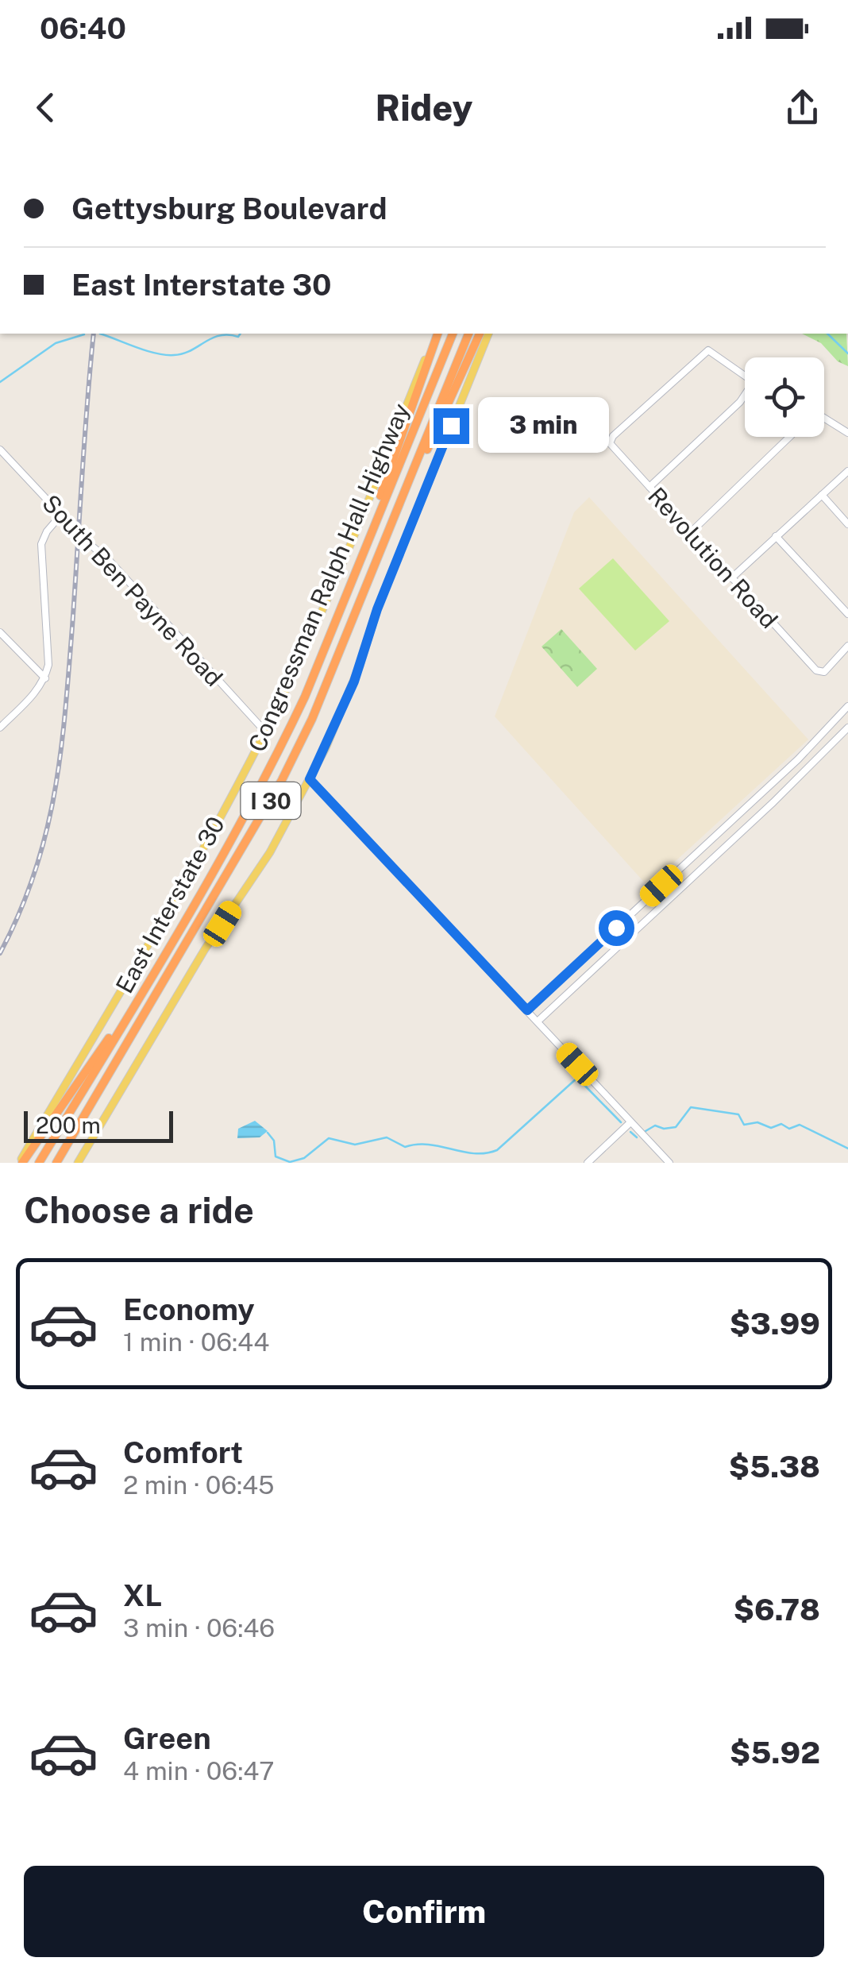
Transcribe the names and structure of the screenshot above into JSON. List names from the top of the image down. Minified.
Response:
{"streets":{"highway":["Congressman Ralph Hall Highway","I 30"],"main road":["East Interstate 30"],"street":["Revolution Road","South Ben Payne Road"]},"crossings":[["South Ben Payne Road","East Interstate 30"]],"scale_bar":"200 m","page":{"status":"06:40","header":"Ridey","banner":["Gettysburg Boulevard","East Interstate 30"],"bubble":"3 min","scale":"200 m","heading":"Choose a ride","list":[{"name":"Economy","note":"1 min · 06:44","value":"$3.99"},{"name":"Comfort","note":"2 min · 06:45","value":"$5.38"},{"name":"XL","note":"3 min · 06:46","value":"$6.78"},{"name":"Green","note":"4 min · 06:47","value":"$5.92"}],"buttons":"Confirm"}}
